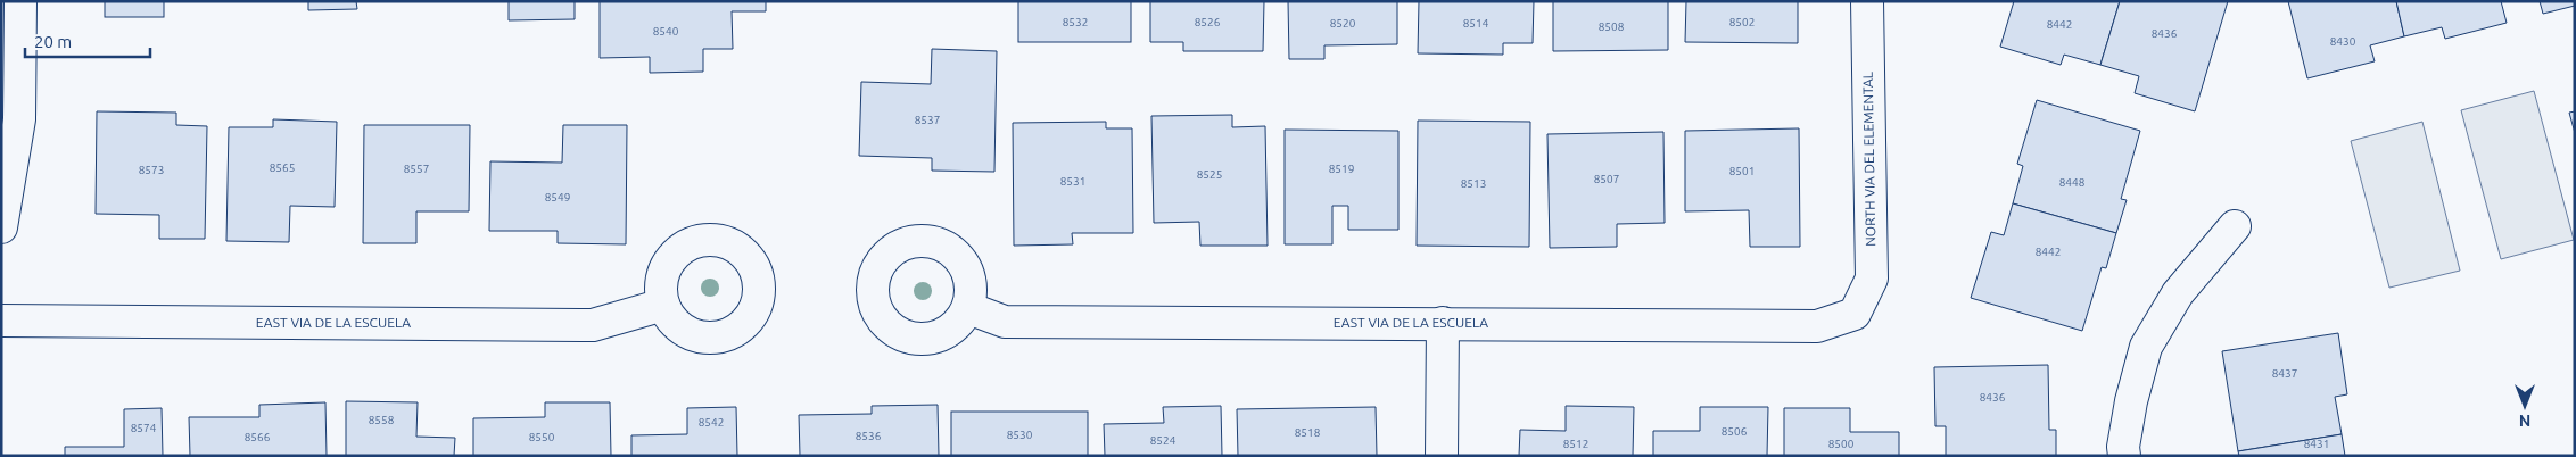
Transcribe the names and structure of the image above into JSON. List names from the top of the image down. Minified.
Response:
{"streets":{"street":["NORTH VIA DEL ELEMENTAL","EAST VIA DE LA ESCUELA"]},"crossings":[["NORTH VIA DEL ELEMENTAL","EAST VIA DE LA ESCUELA"]],"house_numbers":["8532","8526","8502","8520","8514","8442","8508","8540","8436","8430","8537","8565","8557","8519","8573","8501","8525","8507","8531","8448","8513","8549","8442","8437","8436","8558","8542","8574","8506","8518","8530","8536","8566","8550","8524","8512","8500","8431"],"scale_bar":"20 m","north":"bottom"}
